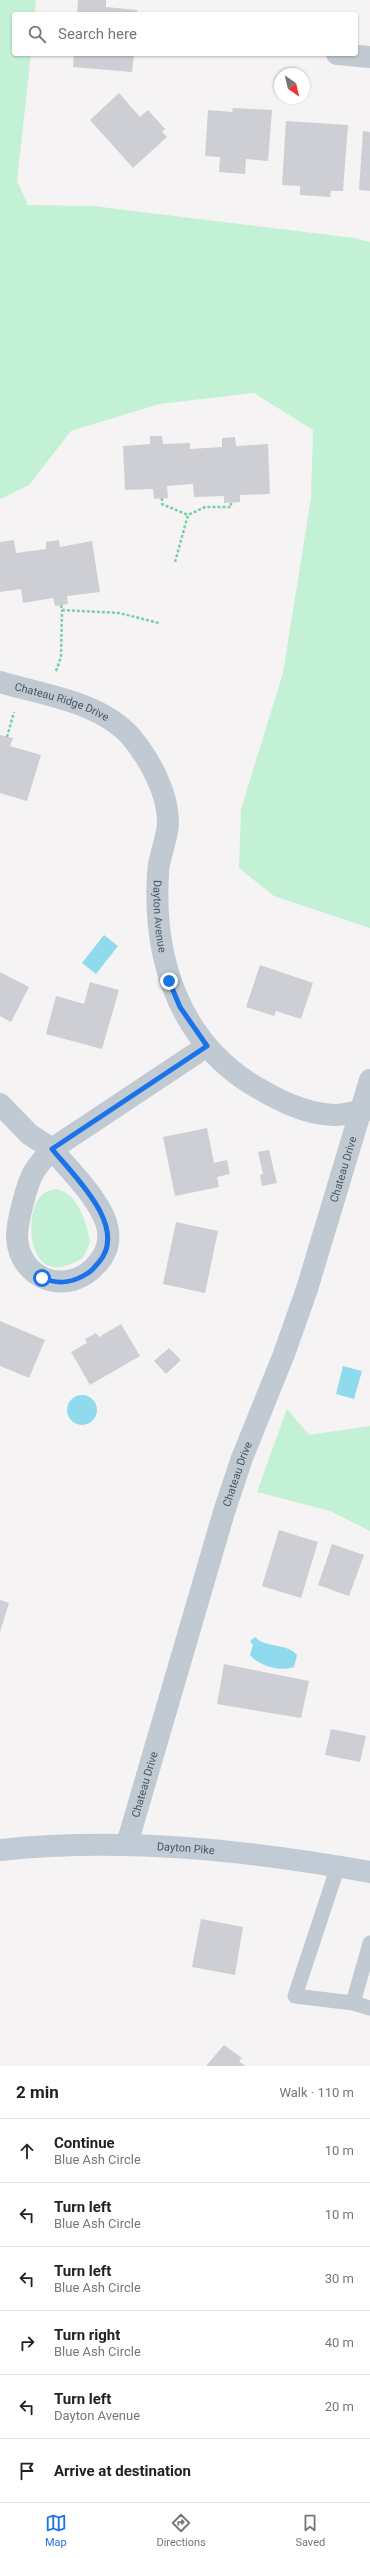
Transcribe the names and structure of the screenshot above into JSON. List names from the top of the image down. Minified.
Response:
{"streets":{"street":["Chateau Ridge Drive","Dayton Avenue","Chateau Drive","Dayton Pike"]},"crossings":[["Chateau Ridge Drive","Dayton Avenue"],["Dayton Avenue","Chateau Drive"],["Chateau Drive","Dayton Pike"]],"north":"bottom right","page":{"search":"Search here","heading":["2 min","Walk · 110 m"],"list":[["Continue","Blue Ash Circle","10 m"],["Turn left","Blue Ash Circle","10 m"],["Turn left","Blue Ash Circle","30 m"],["Turn right","Blue Ash Circle","40 m"],["Turn left","Dayton Avenue","20 m"],"Arrive at destination"],"nav":["Map","Directions","Saved"]}}
